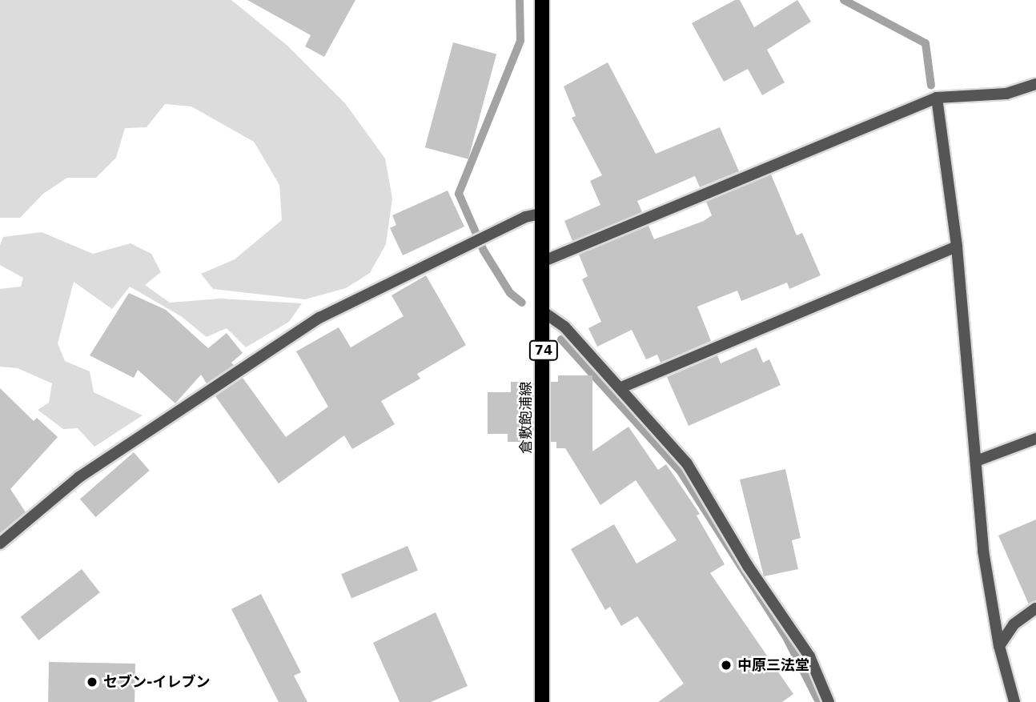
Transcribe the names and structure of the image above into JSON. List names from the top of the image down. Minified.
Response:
{"streets":{"main road":["74","倉敷飽浦線"]},"places":["中原三法堂","セブン-イレブン"]}
